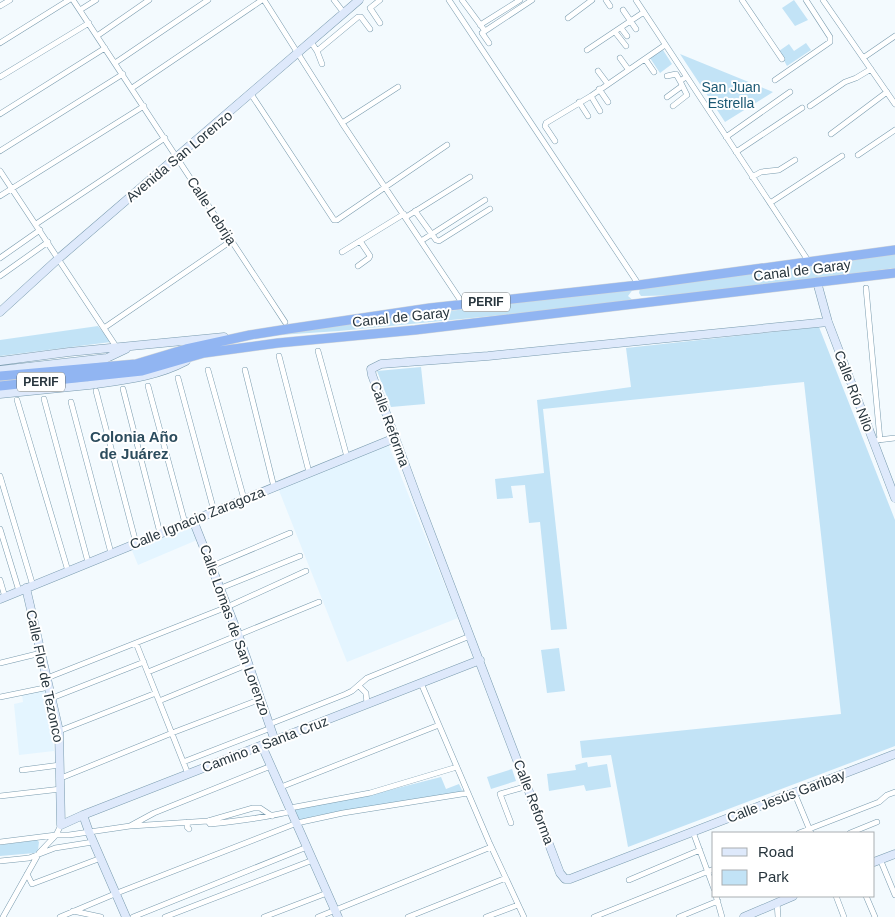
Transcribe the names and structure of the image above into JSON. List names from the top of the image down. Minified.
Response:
{"streets":{"highway":["Canal de Garay","PERIF"],"street":["Avenida San Lorenzo","Calle Lebrija","Calle Río Nilo","Calle Reforma","Calle Ignacio Zaragoza","Calle Lomas de San Lorenzo","Calle Flor de Tezonco","Camino a Santa Cruz","Calle Jesús Garibay"]},"crossings":[["Avenida San Lorenzo","Calle Lebrija"],["Canal de Garay","Calle Río Nilo"],["Calle Río Nilo","Calle Reforma"],["Calle Reforma","Calle Ignacio Zaragoza"],["Calle Reforma","Camino a Santa Cruz"],["Calle Reforma","Calle Jesús Garibay"],["Calle Ignacio Zaragoza","Calle Lomas de San Lorenzo"],["Calle Ignacio Zaragoza","Calle Flor de Tezonco"],["Calle Lomas de San Lorenzo","Camino a Santa Cruz"],["Calle Flor de Tezonco","Camino a Santa Cruz"]],"districts":["Colonia Año de Juárez"],"parks":["San Juan Estrella"],"legend":["Road","Park"]}
